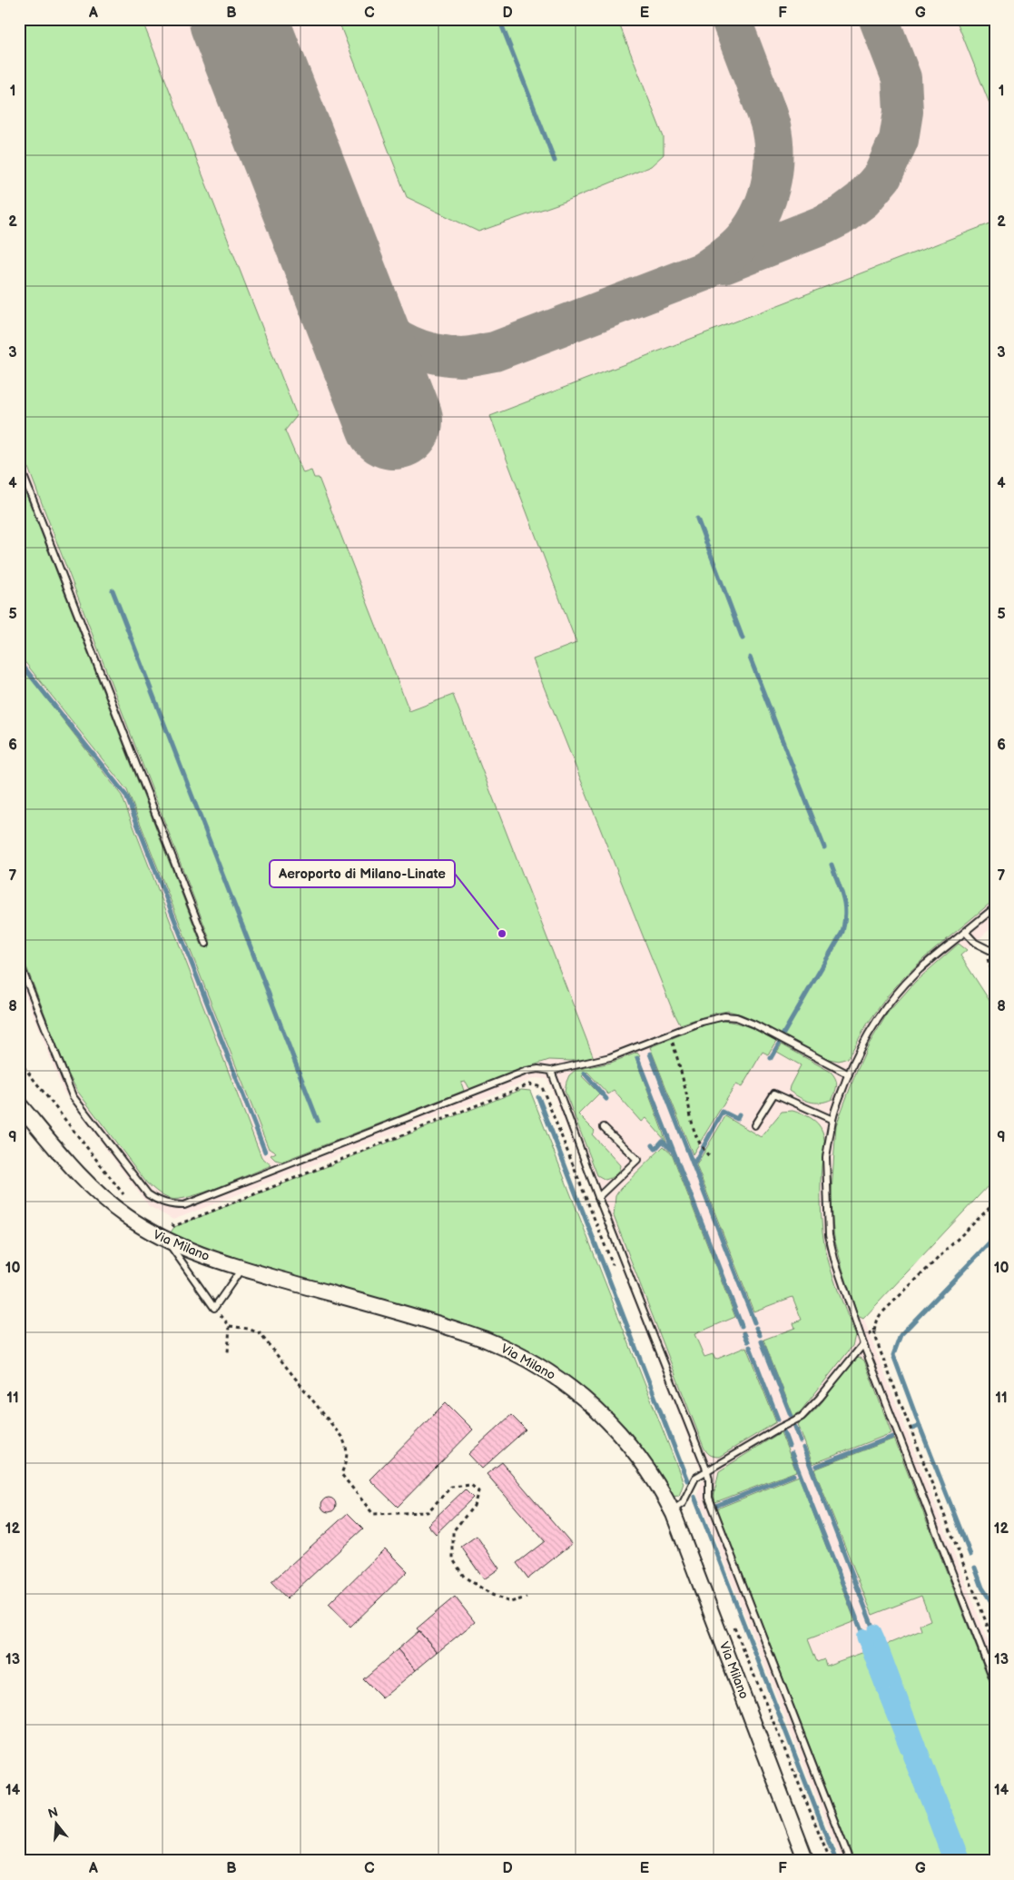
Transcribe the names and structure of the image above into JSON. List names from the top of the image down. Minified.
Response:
{"streets":{"street":["Via Milano"]},"places":["Aeroporto di Milano-Linate"],"north":"top","grid":{"columns":["A","B","C","D","E","F","G"],"rows":["1","2","3","4","5","6","7","8","9","10","11","12","13","14"]}}
